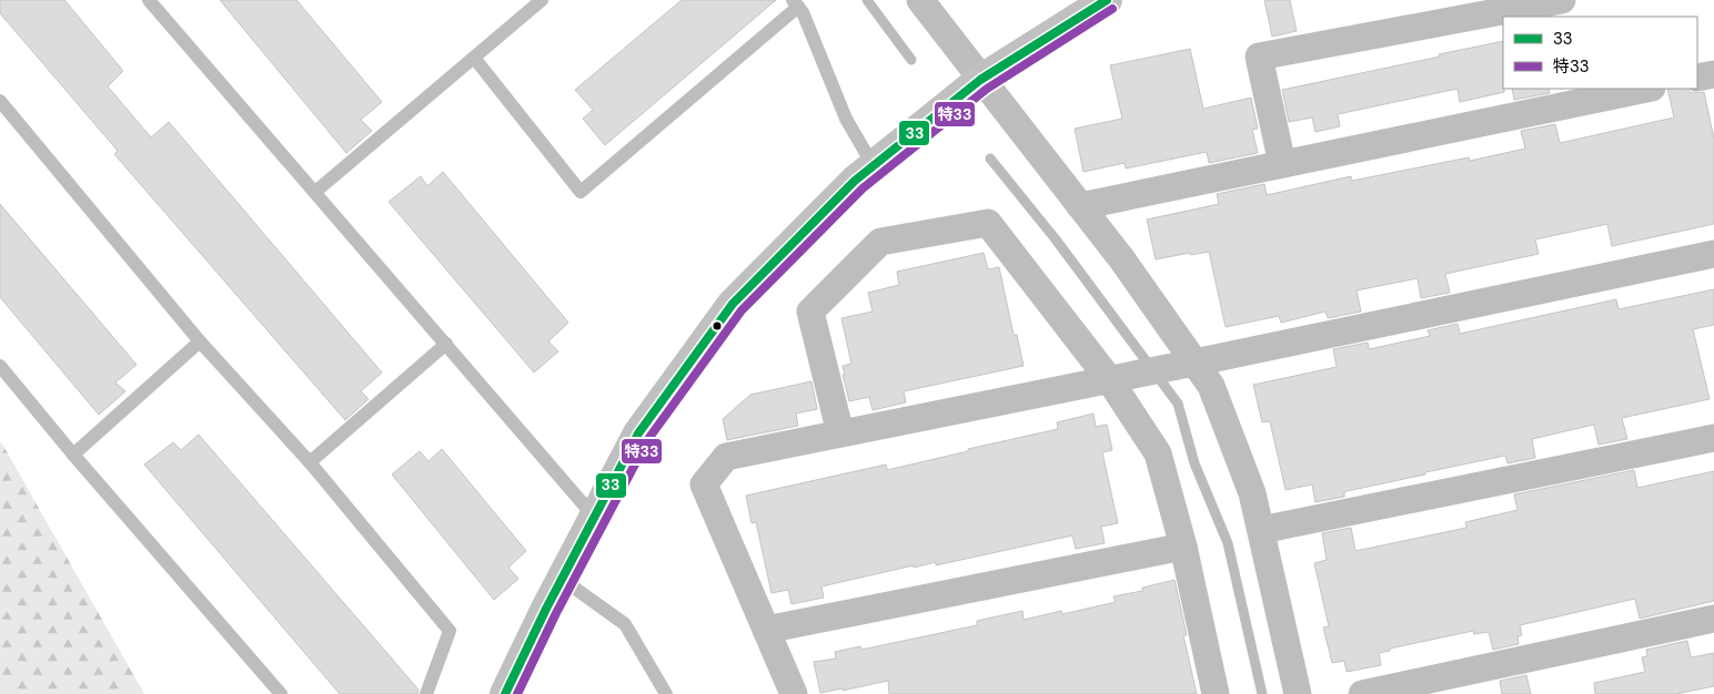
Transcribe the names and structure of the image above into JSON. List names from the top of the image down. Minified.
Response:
{"lines":["transit line 33","transit line 特33"],"legend":["33","特33"]}
